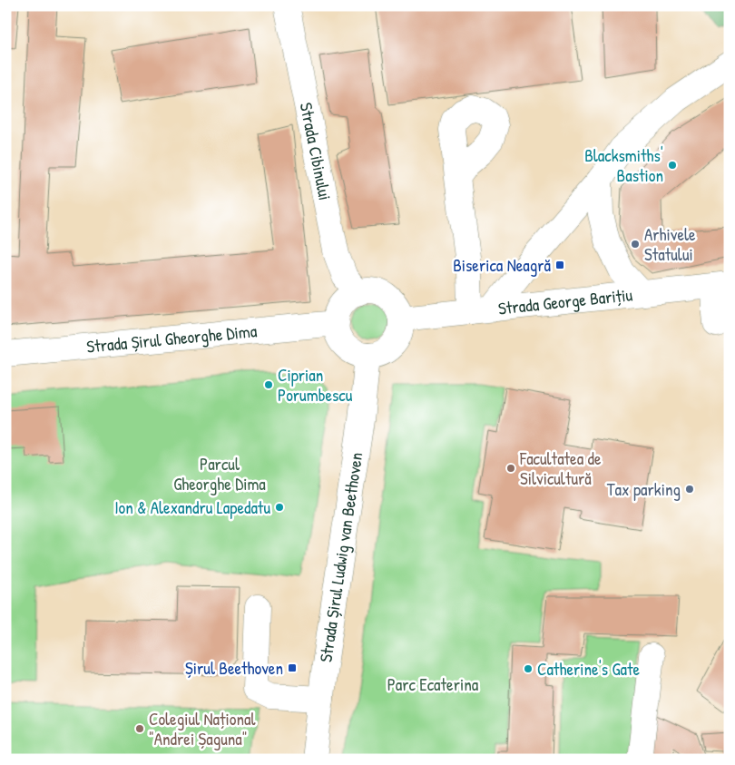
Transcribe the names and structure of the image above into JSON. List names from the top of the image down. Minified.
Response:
{"streets":{"street":["Strada Cibinului","Strada George Barițiu","Strada Șirul Gheorghe Dima","Strada Șirul Ludwig van Beethoven"]},"crossings":[["Strada Cibinului","Strada George Barițiu"],["Strada Cibinului","Strada Șirul Gheorghe Dima"],["Strada Cibinului","Strada Șirul Ludwig van Beethoven"],["Strada George Barițiu","Strada Șirul Gheorghe Dima"],["Strada George Barițiu","Strada Șirul Ludwig van Beethoven"],["Strada Șirul Gheorghe Dima","Strada Șirul Ludwig van Beethoven"]],"parks":["Parcul Gheorghe Dima","Parc Ecaterina"],"places":{"other":["Blacksmiths' Bastion","Arhivele Statului","Ciprian Porumbescu","Facultatea de Silvicultură","Tax parking","Ion & Alexandru Lapedatu","Catherine's Gate","Colegiul Național \"Andrei Șaguna\""],"transit":["Biserica Neagră","Șirul Beethoven"]}}
